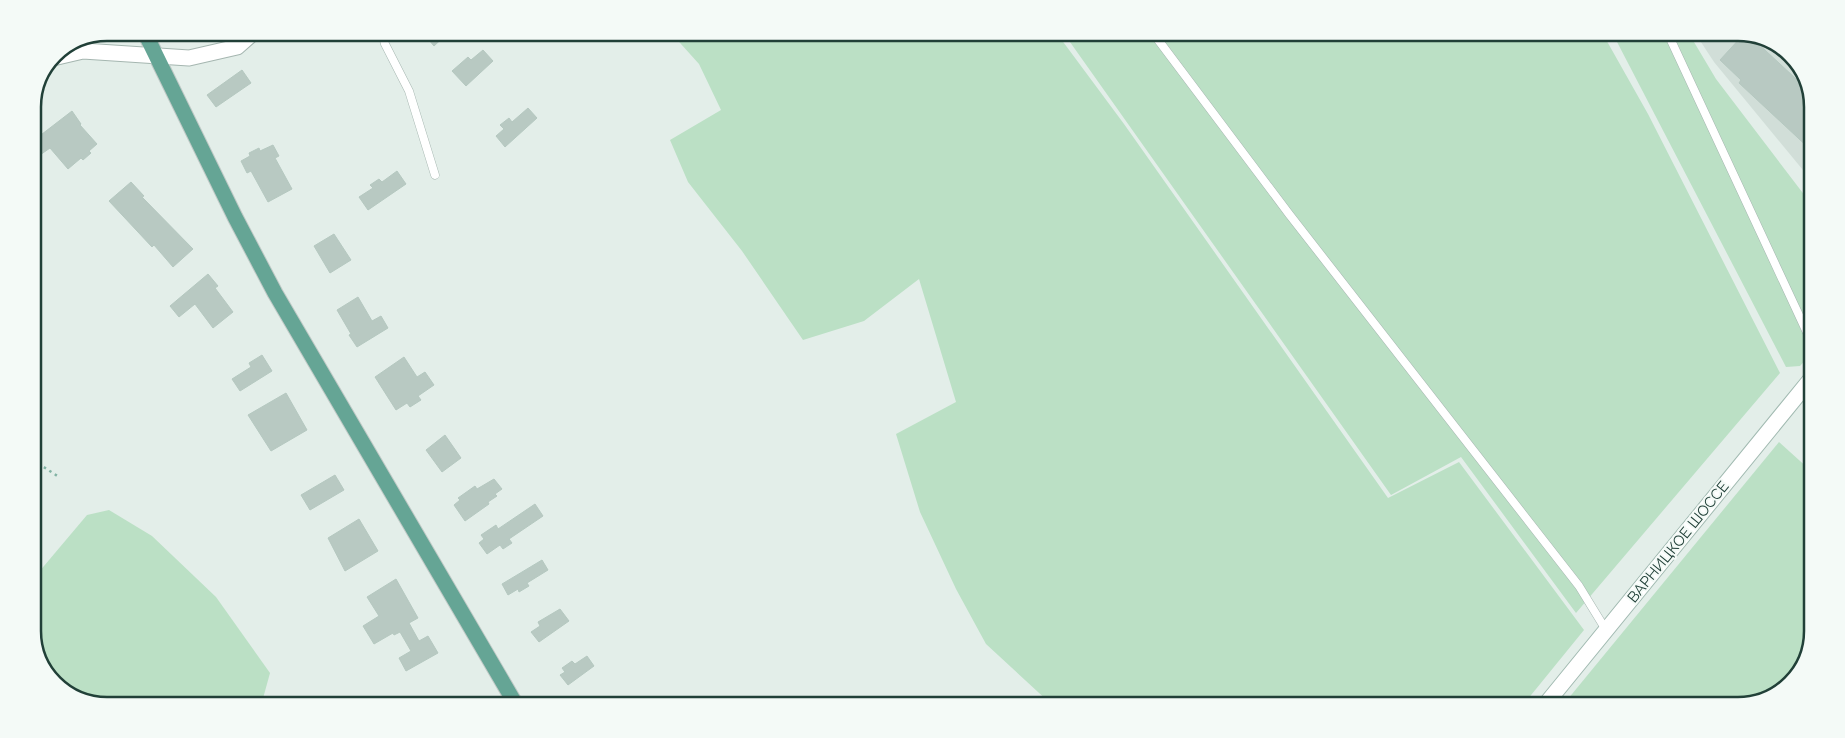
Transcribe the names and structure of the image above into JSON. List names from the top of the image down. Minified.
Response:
{"streets":{"street":["ВАРНИЦКОЕ ШОССЕ"]}}
